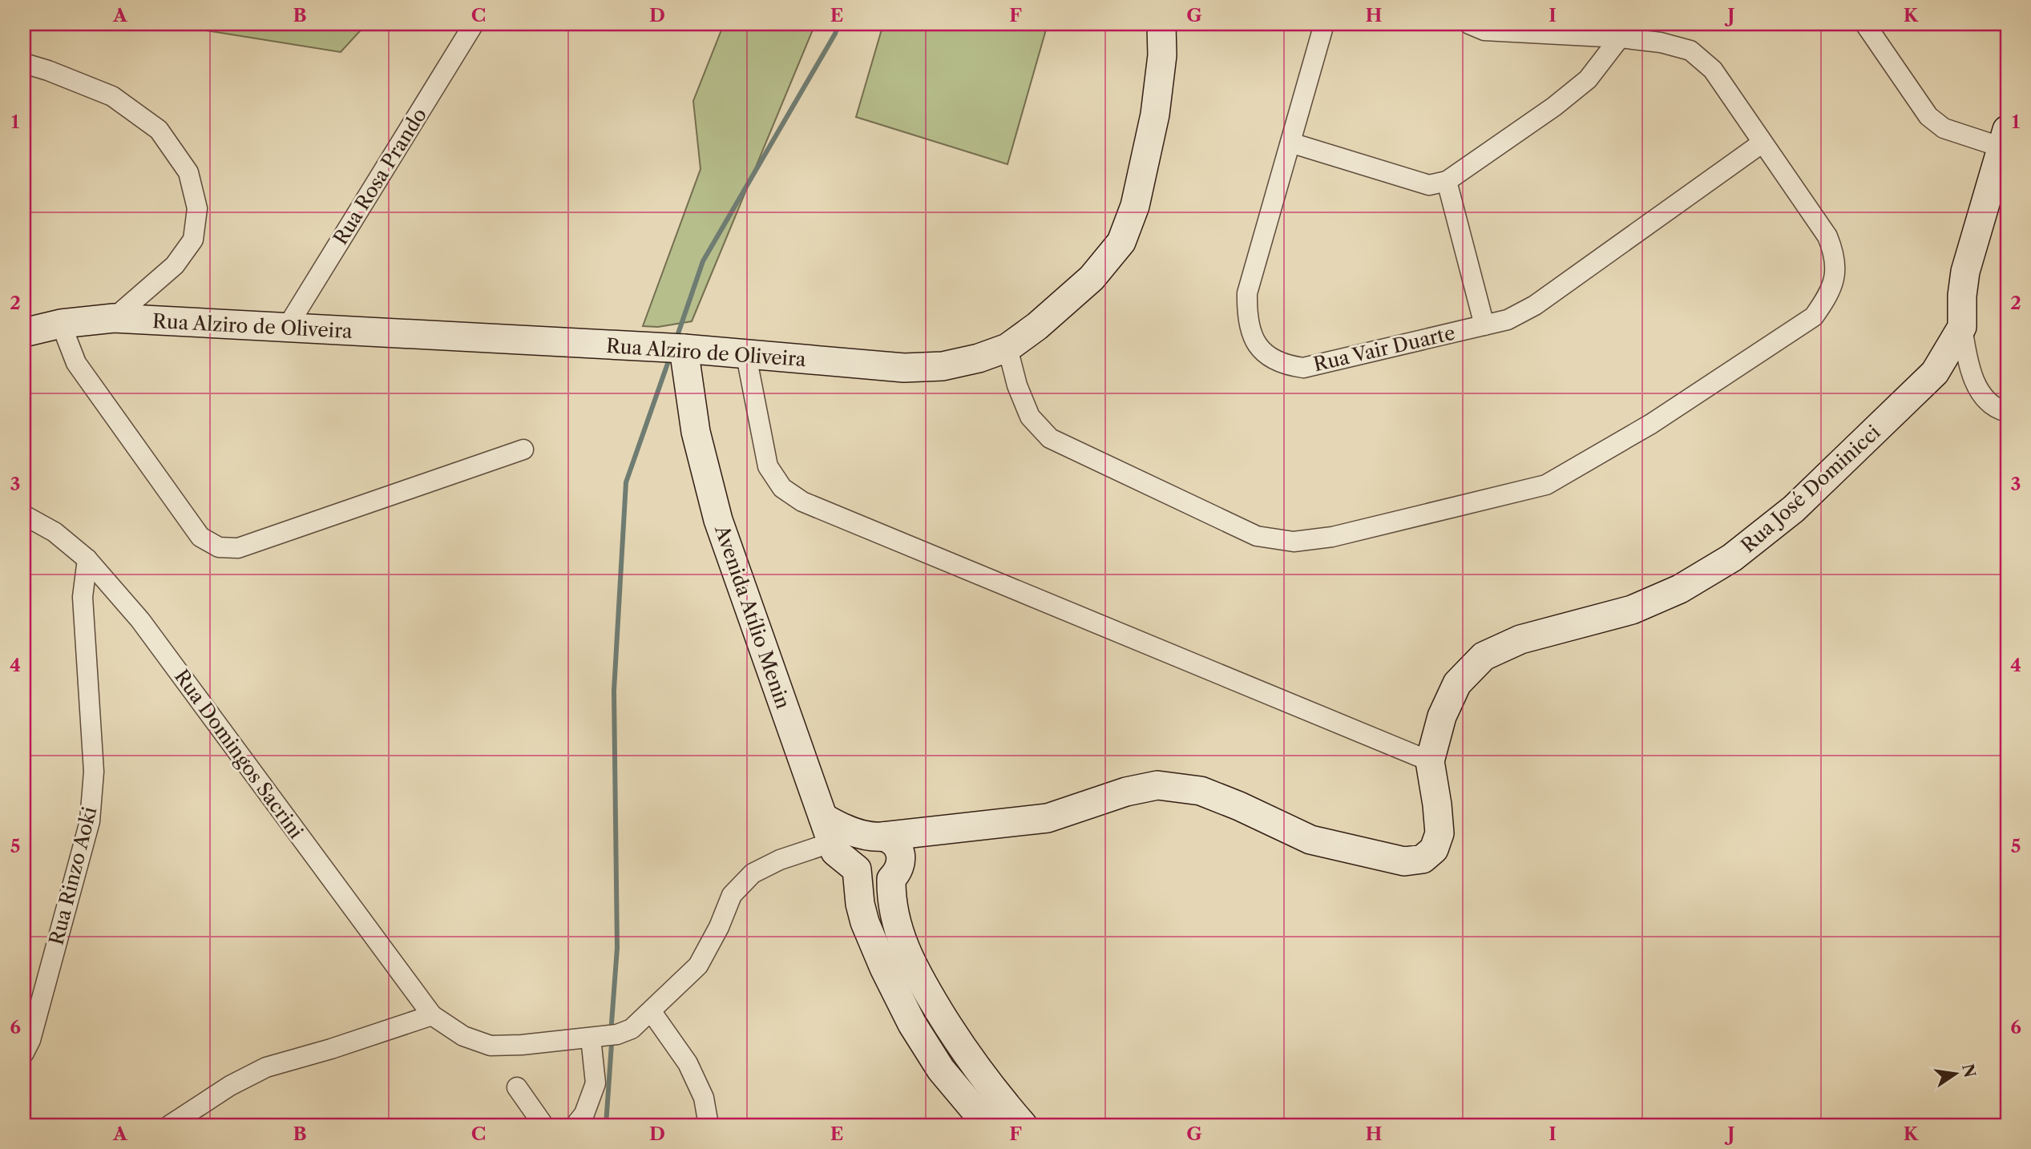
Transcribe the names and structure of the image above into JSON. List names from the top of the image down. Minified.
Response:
{"streets":{"street":["Rua Rosa Prando","Rua Alziro de Oliveira","Rua Vair Duarte","Rua José Dominicci","Avenida Atílio Menin","Rua Domingos Sacrini","Rua Rinzo Aoki"]},"crossings":[["Rua Rosa Prando","Rua Alziro de Oliveira"],["Rua Alziro de Oliveira","Avenida Atílio Menin"],["Avenida Atílio Menin","Rua Domingos Sacrini"],["Rua Domingos Sacrini","Rua Rinzo Aoki"]],"north":"right","grid":{"columns":["A","B","C","D","E","F","G","H","I","J","K"],"rows":["1","2","3","4","5","6"]}}
